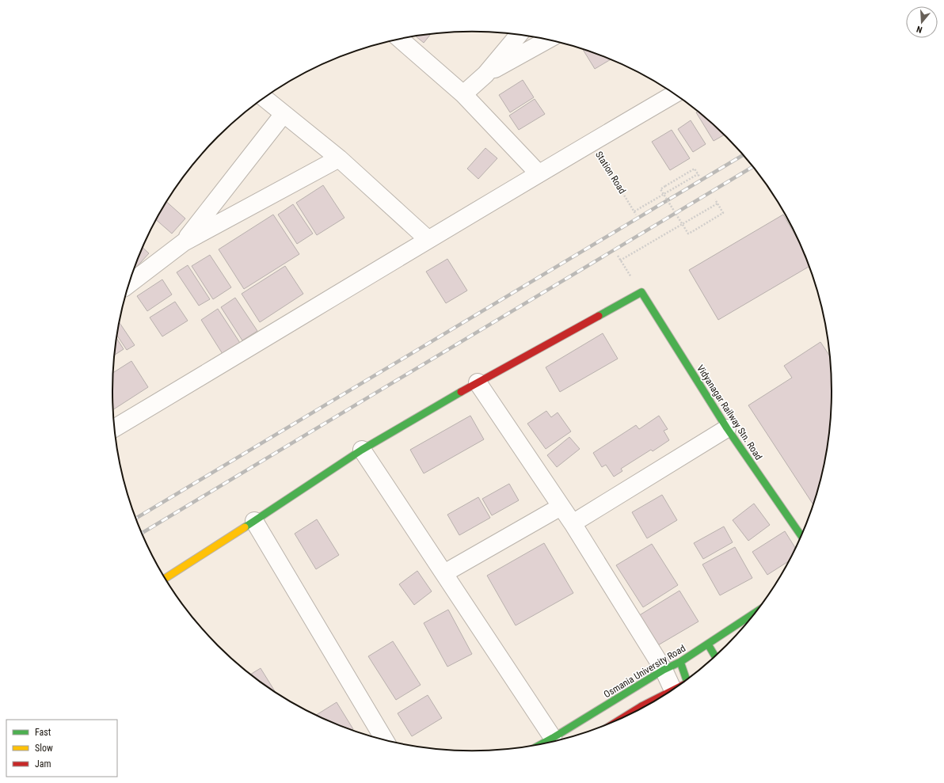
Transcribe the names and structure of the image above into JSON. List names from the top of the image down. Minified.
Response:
{"streets":{"street":["Vidyanagar Railway Stn. Road","Osmania University Road"],"path":["Station Road"]},"legend":["Fast","Slow","Jam"],"north":"bottom"}
